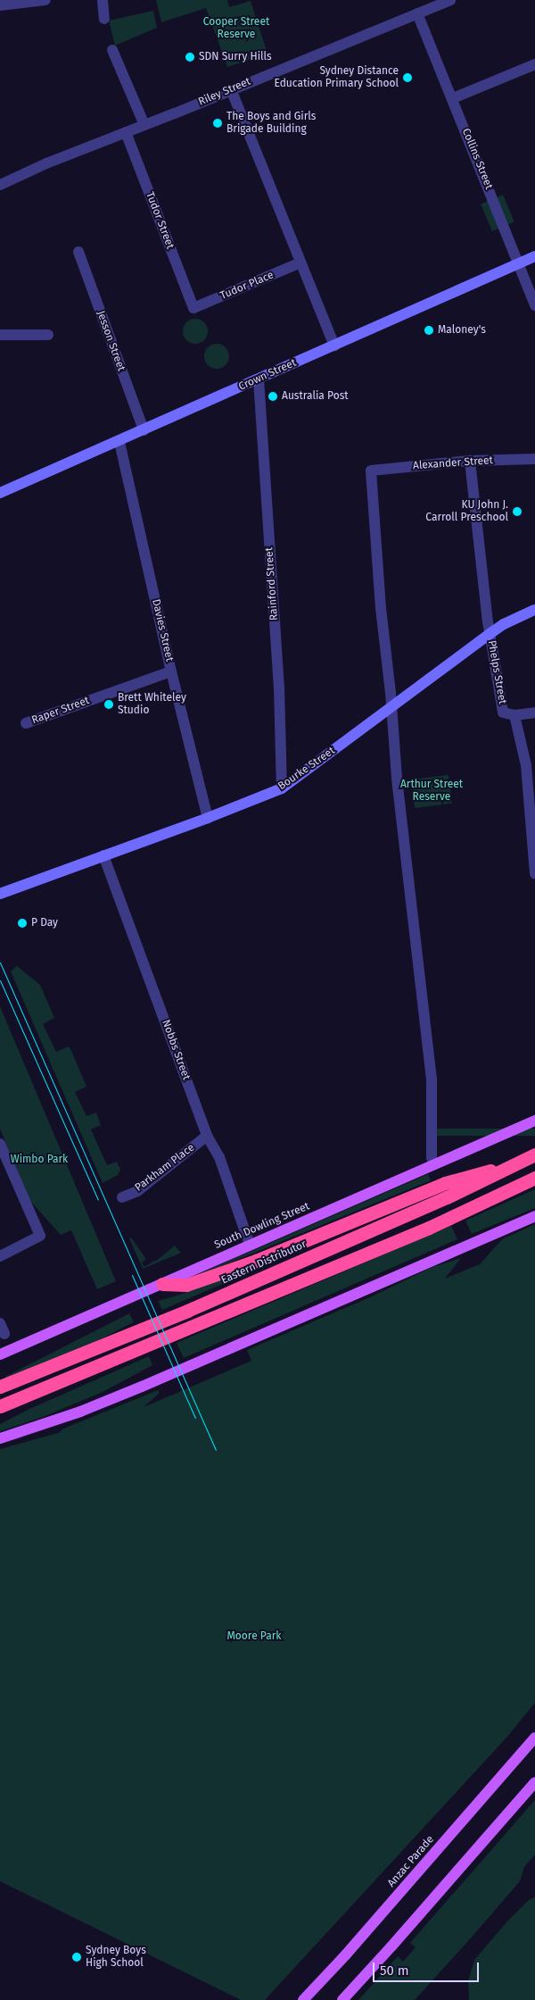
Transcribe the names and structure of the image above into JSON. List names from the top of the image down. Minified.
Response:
{"streets":{"highway":["Eastern Distributor"],"main road":["South Dowling Street","Anzac Parade"],"street":["Riley Street","Collins Street","Tudor Street","Tudor Place","Jesson Street","Crown Street","Alexander Street","Rainford Street","Davies Street","Phelps Street","Raper Street","Bourke Street","Nobbs Street","Parkham Place"]},"crossings":[["Riley Street","Collins Street"],["Riley Street","Tudor Street"],["Collins Street","Crown Street"],["Tudor Street","Tudor Place"],["Jesson Street","Crown Street"],["Crown Street","Rainford Street"],["Crown Street","Davies Street"],["Alexander Street","Phelps Street"],["Alexander Street","Bourke Street"],["Rainford Street","Bourke Street"],["Davies Street","Raper Street"],["Davies Street","Bourke Street"],["Phelps Street","Bourke Street"],["Bourke Street","Nobbs Street"],["Nobbs Street","Parkham Place"],["Nobbs Street","South Dowling Street"]],"parks":["Cooper Street Reserve","Arthur Street Reserve","Wimbo Park","Moore Park"],"places":["SDN Surry Hills","Sydney Distance Education Primary School","The Boys and Girls Brigade Building","Maloney's","Australia Post","KU John J. Carroll Preschool","Brett Whiteley Studio","P Day","Sydney Boys High School"],"scale_bar":"50 m"}
